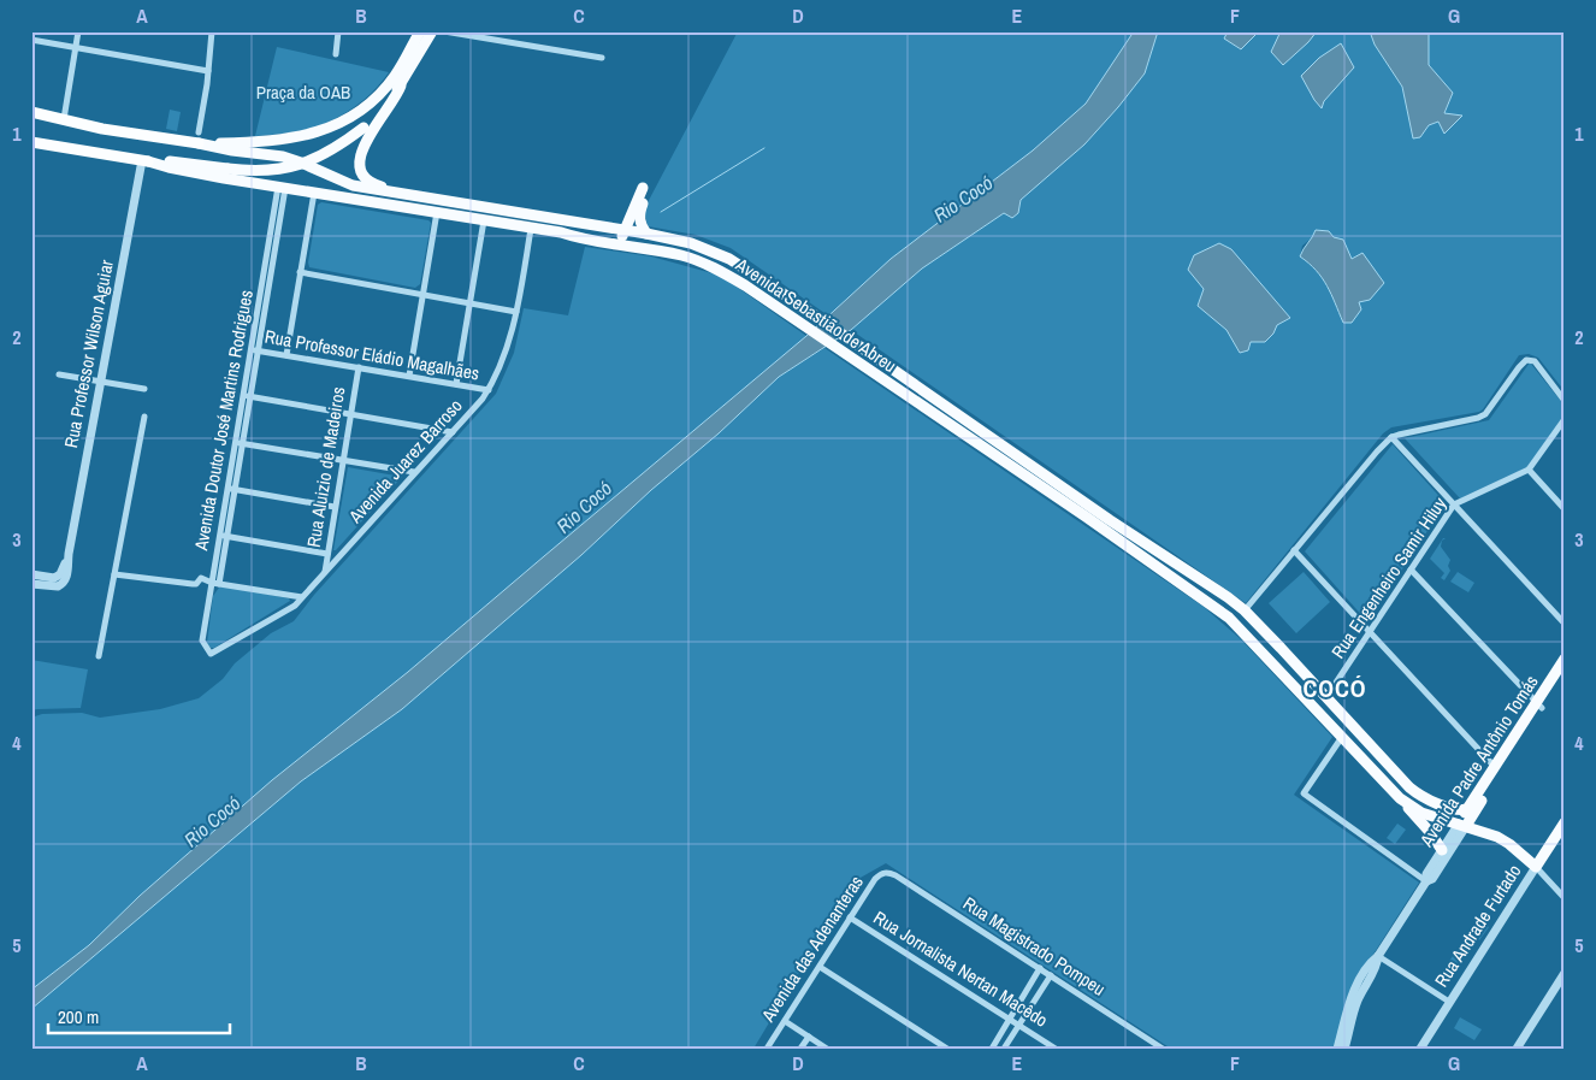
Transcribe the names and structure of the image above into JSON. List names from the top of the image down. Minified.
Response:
{"streets":{"main road":["Avenida Sebastião de Abreu","Avenida Padre Antônio Tomás","Rua Andrade Furtado"],"street":["Rua Professor Wilson Aguiar","Rua Professor Eládio Magalhães","Avenida Doutor José Martins Rodrigues","Avenida Juarez Barroso","Rua Aluizio de Madeiros","Rua Engenheiro Samir Hiluy","Rua Magistrado Pompeu","Avenida das Adenanteras","Rua Jornalista Nertan Macêdo"]},"crossings":[["Avenida Sebastião de Abreu","Rua Professor Wilson Aguiar"],["Avenida Sebastião de Abreu","Avenida Doutor José Martins Rodrigues"],["Avenida Sebastião de Abreu","Avenida Juarez Barroso"],["Avenida Sebastião de Abreu","Rua Engenheiro Samir Hiluy"],["Avenida Sebastião de Abreu","Avenida Padre Antônio Tomás"],["Rua Professor Eládio Magalhães","Avenida Doutor José Martins Rodrigues"],["Rua Professor Eládio Magalhães","Avenida Juarez Barroso"],["Rua Professor Eládio Magalhães","Rua Aluizio de Madeiros"],["Avenida Doutor José Martins Rodrigues","Avenida Juarez Barroso"],["Avenida Juarez Barroso","Rua Aluizio de Madeiros"],["Rua Magistrado Pompeu","Avenida das Adenanteras"],["Avenida das Adenanteras","Rua Jornalista Nertan Macêdo"]],"districts":["COCÓ"],"water":["Rio Cocó"],"parks":["Praça da OAB"],"scale_bar":"200 m","grid":{"columns":["A","B","C","D","E","F","G"],"rows":["1","2","3","4","5"]}}
